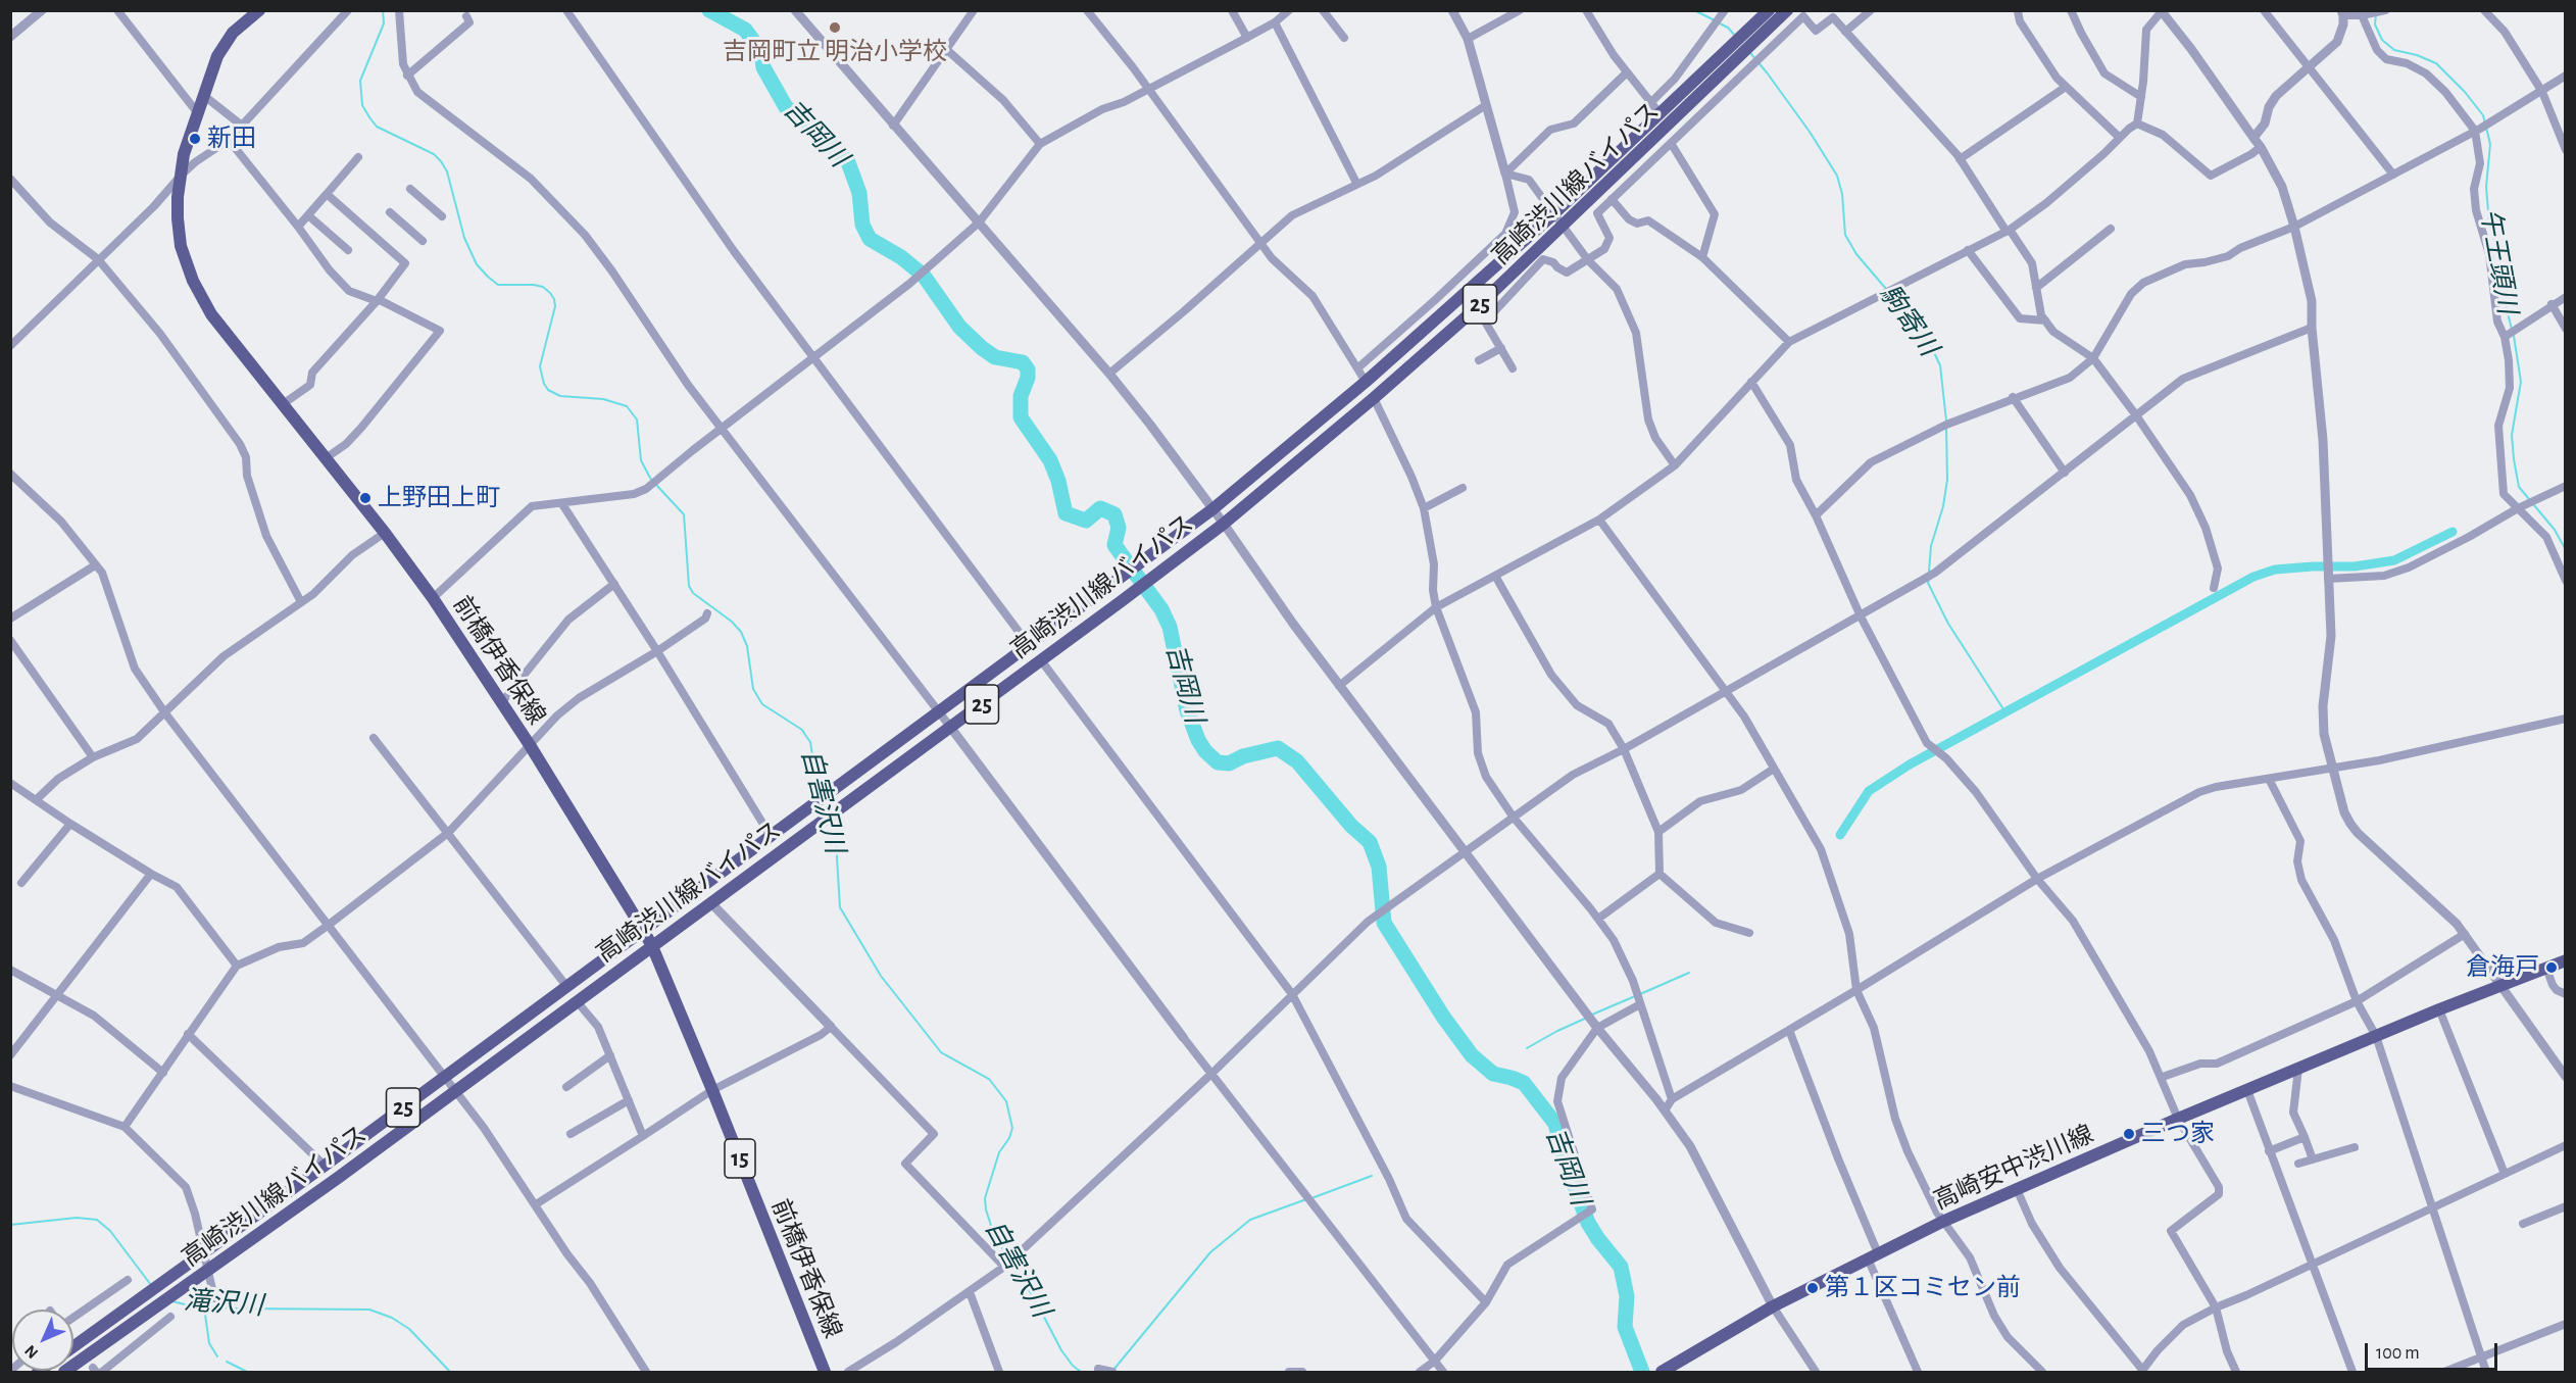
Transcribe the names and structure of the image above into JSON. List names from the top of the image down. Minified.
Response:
{"streets":{"main road":["高崎渋川線バイパス","25","前橋伊香保線","15","高崎安中渋川線"]},"crossings":[["高崎渋川線バイパス","前橋伊香保線"]],"water":["吉岡川","午王頭川","駒寄川","自害沢川","滝沢川"],"places":["吉岡町立 明治小学校","新田","上野田上町","倉海戸","三つ家","第１区コミセン前"],"scale_bar":"100 m","north":"bottom left"}
